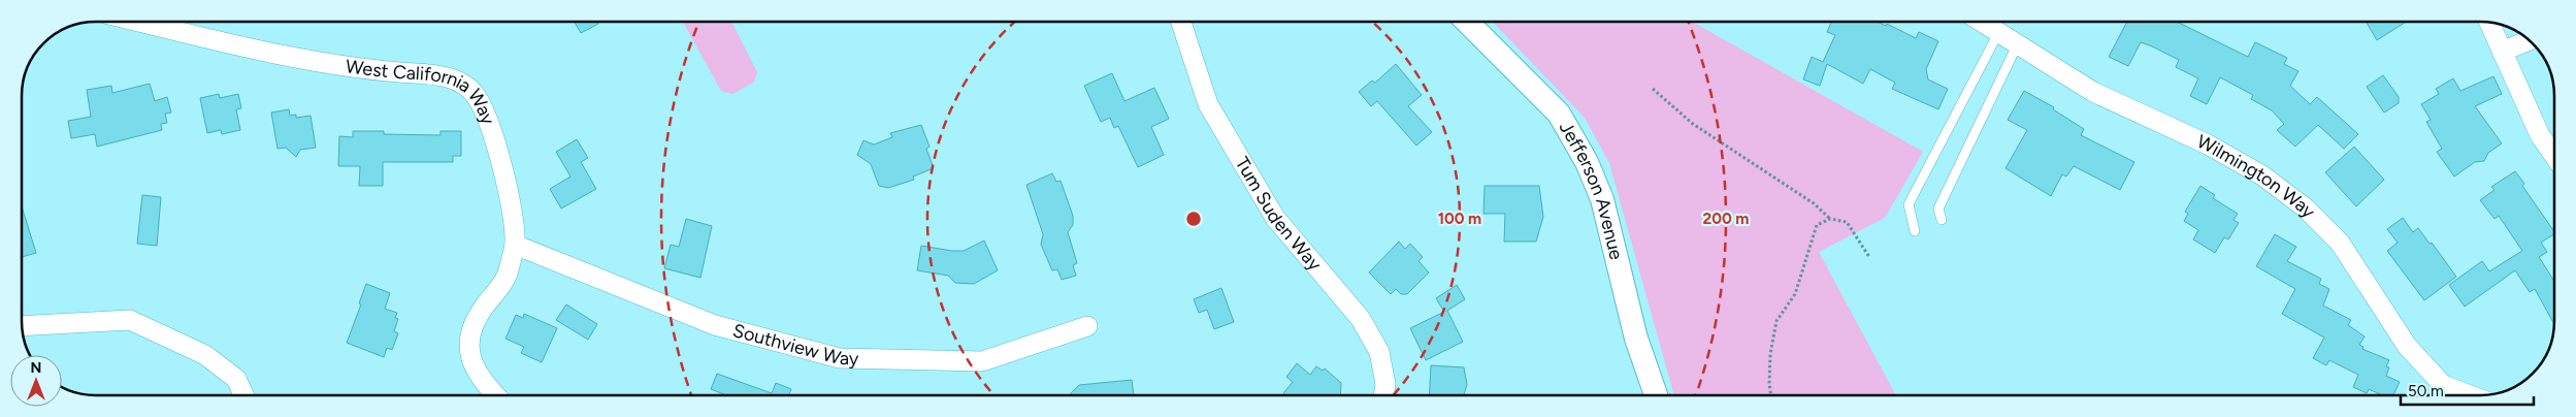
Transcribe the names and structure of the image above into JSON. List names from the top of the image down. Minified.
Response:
{"streets":{"street":["West California Way","Wilmington Way","Jefferson Avenue","Tum Suden Way","Southview Way"]},"crossings":[["West California Way","Southview Way"]],"scale_bar":"50 m","north":"top","rings":["100 m","200 m"]}
